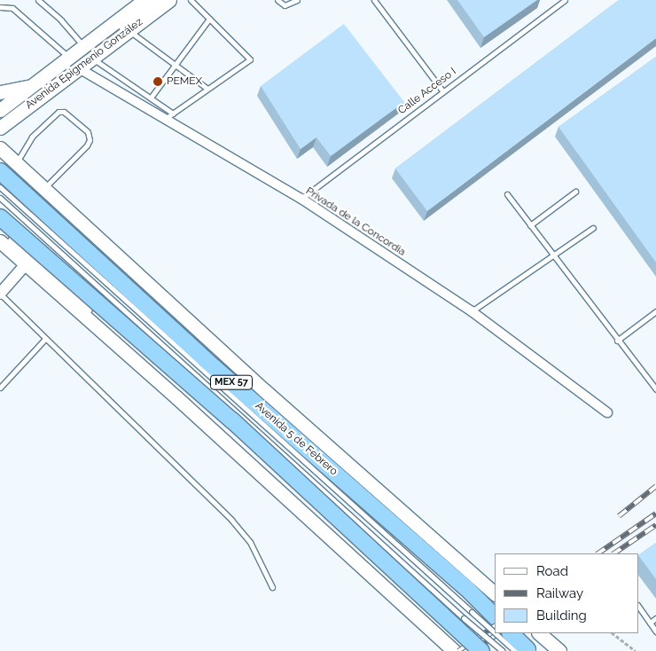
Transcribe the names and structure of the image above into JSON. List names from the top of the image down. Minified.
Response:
{"streets":{"highway":["MEX 57","Avenida 5 de Febrero"],"main road":["Avenida Epigmenio González"],"street":["Privada de la Concordia"],"lane":["Calle Acceso I"]},"crossings":[["Avenida Epigmenio González","Privada de la Concordia"],["Calle Acceso I","Privada de la Concordia"]],"places":["PEMEX"],"legend":["Road","Railway","Building"]}
